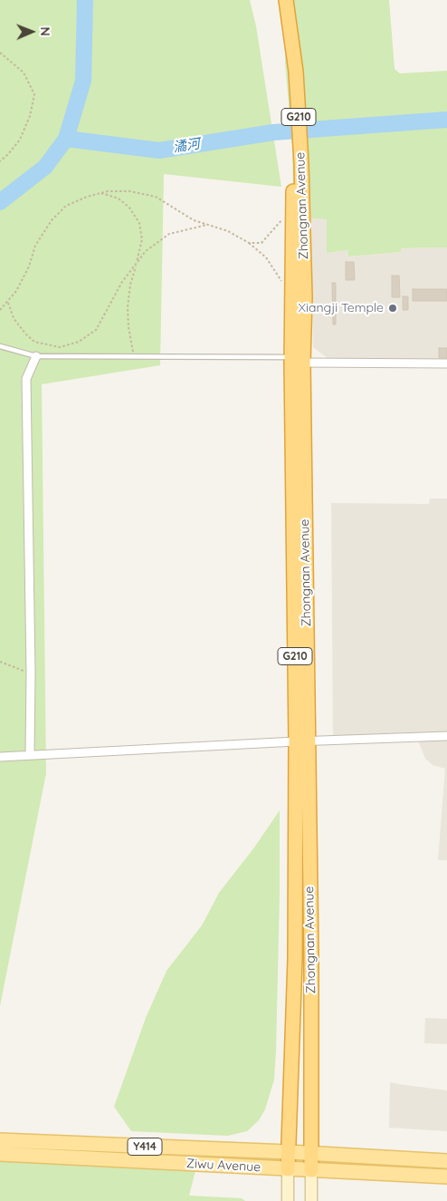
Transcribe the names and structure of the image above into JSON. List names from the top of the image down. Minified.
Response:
{"streets":{"highway":["G210","Zhongnan Avenue"],"main road":["Y414","Ziwu Avenue"]},"crossings":[["G210","Zhongnan Avenue"],["G210","Ziwu Avenue"],["Zhongnan Avenue","Ziwu Avenue"]],"water":["潏河"],"places":["Xiangji Temple"],"north":"right"}
